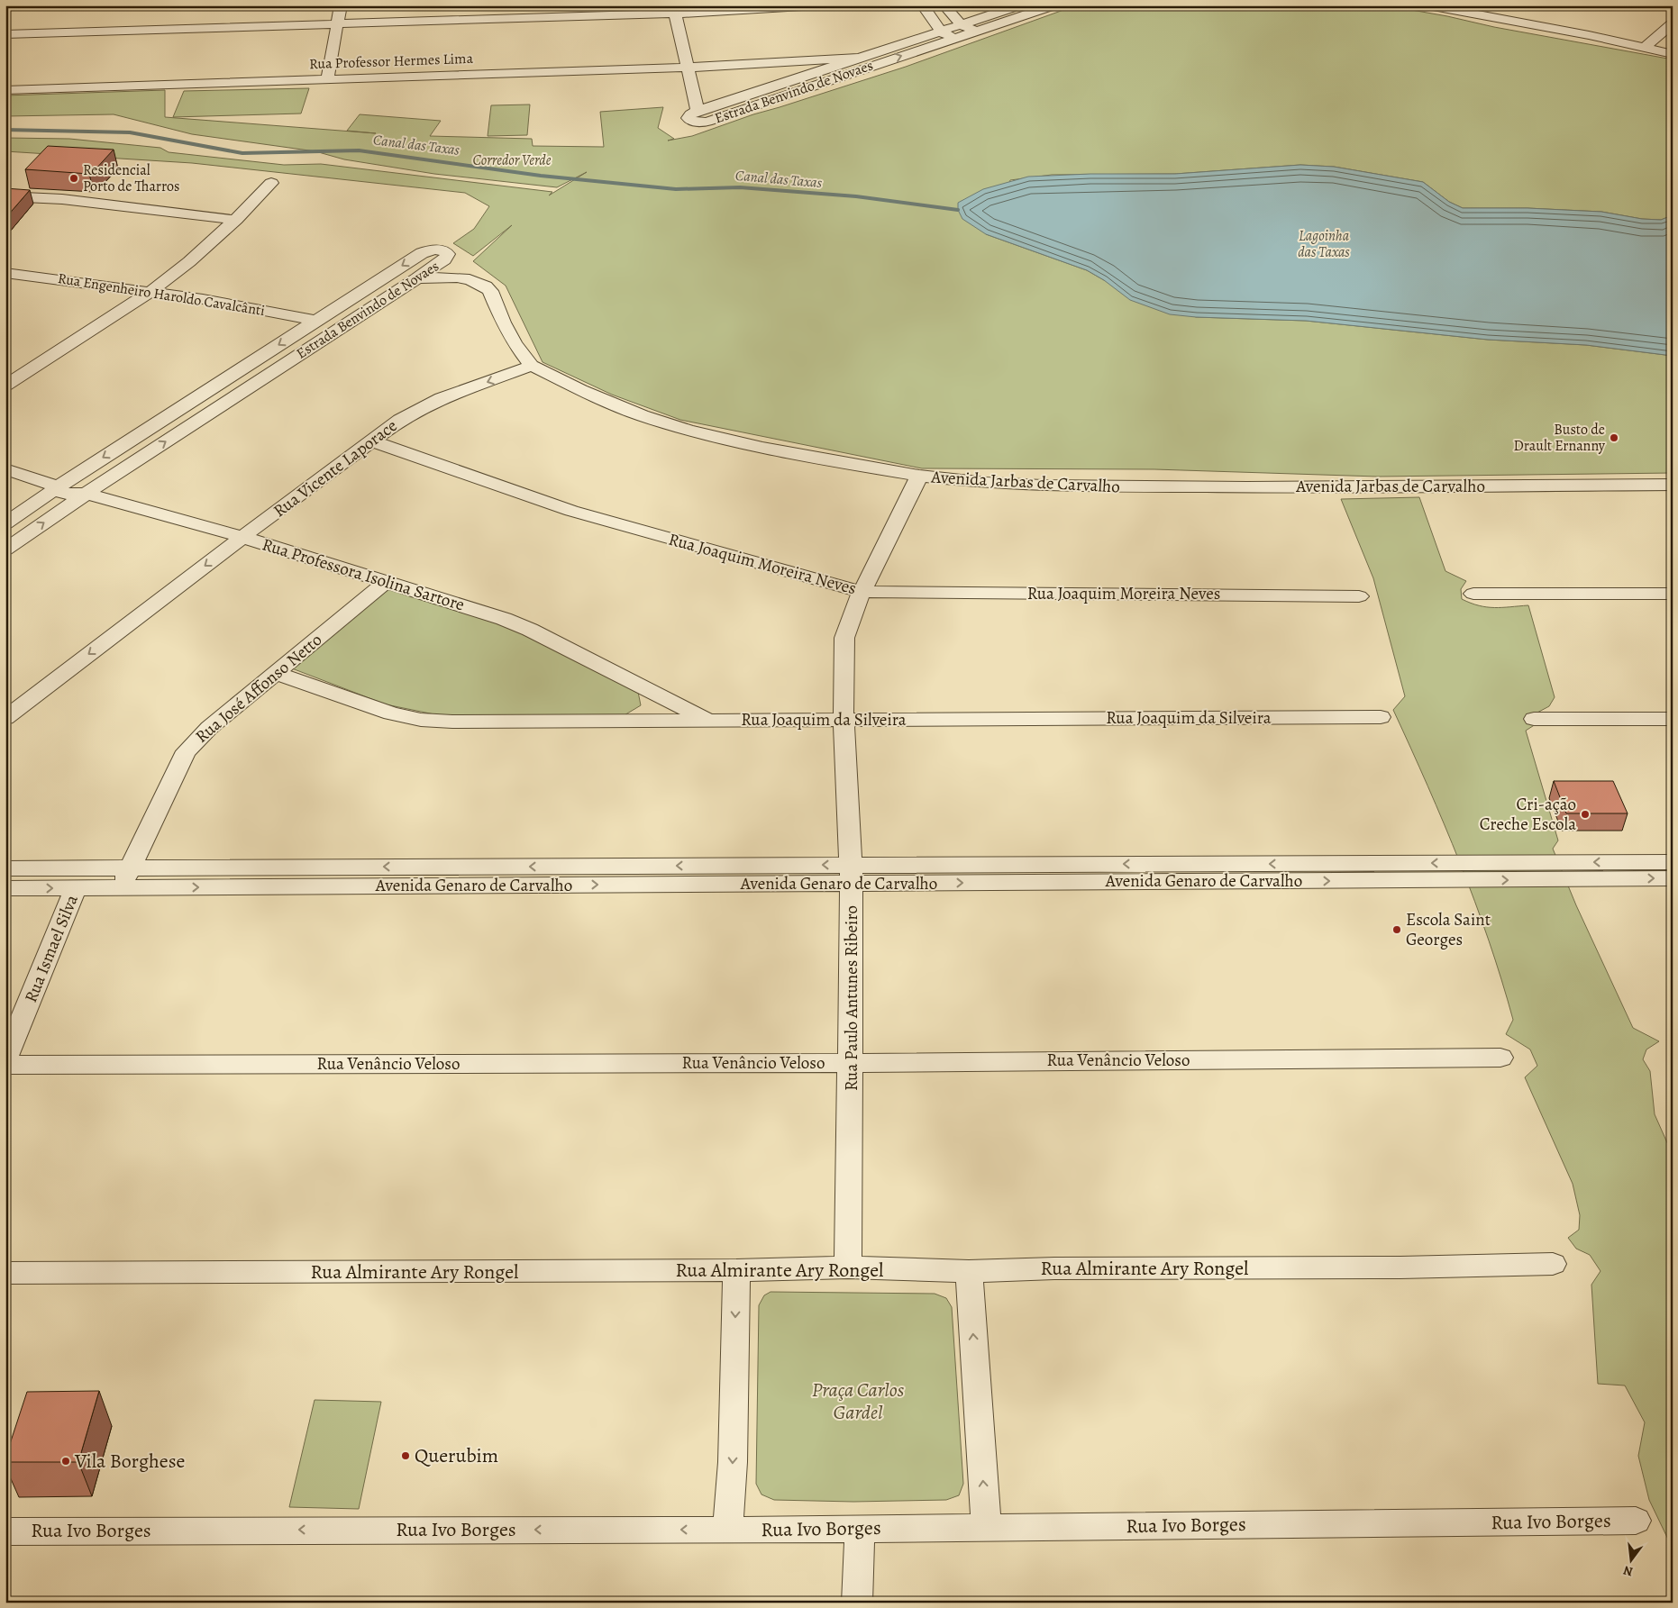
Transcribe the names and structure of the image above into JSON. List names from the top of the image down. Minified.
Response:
{"streets":{"street":["Rua Professor Hermes Lima","Estrada Benvindo de Novaes","Rua Engenheiro Haroldo Cavalcânti","Rua Vicente Laporace","Avenida Jarbas de Carvalho","Rua Joaquim Moreira Neves","Rua Professora Isolina Sartore","Rua José Affonso Netto","Rua Joaquim da Silveira","Avenida Genaro de Carvalho","Rua Ismael Silva","Rua Paulo Antunes Ribeiro","Rua Venâncio Veloso","Rua Almirante Ary Rongel","Rua Ivo Borges"]},"crossings":[["Rua Professor Hermes Lima","Estrada Benvindo de Novaes"],["Estrada Benvindo de Novaes","Rua Engenheiro Haroldo Cavalcânti"],["Estrada Benvindo de Novaes","Avenida Jarbas de Carvalho"],["Estrada Benvindo de Novaes","Rua Professora Isolina Sartore"],["Rua Vicente Laporace","Avenida Jarbas de Carvalho"],["Rua Vicente Laporace","Rua Joaquim Moreira Neves"],["Rua Vicente Laporace","Rua Professora Isolina Sartore"],["Avenida Jarbas de Carvalho","Rua Paulo Antunes Ribeiro"],["Rua Joaquim Moreira Neves","Rua Paulo Antunes Ribeiro"],["Rua Professora Isolina Sartore","Rua José Affonso Netto"],["Rua Professora Isolina Sartore","Rua Joaquim da Silveira"],["Rua José Affonso Netto","Rua Joaquim da Silveira"],["Rua José Affonso Netto","Avenida Genaro de Carvalho"],["Rua Joaquim da Silveira","Rua Paulo Antunes Ribeiro"],["Avenida Genaro de Carvalho","Rua Ismael Silva"],["Avenida Genaro de Carvalho","Rua Paulo Antunes Ribeiro"],["Rua Paulo Antunes Ribeiro","Rua Venâncio Veloso"],["Rua Paulo Antunes Ribeiro","Rua Almirante Ary Rongel"]],"one_way":["Rua Vicente Laporace","Rua Ivo Borges"],"water":["Canal das Taxas","Lagoinha das Taxas"],"parks":["Corredor Verde","Praça Carlos Gardel"],"places":["Residencial Porto de Tharros","Busto de Drault Ernanny","Cri-ação Creche Escola","Escola Saint Georges","Querubim","Vila Borghese"],"north":"bottom"}
